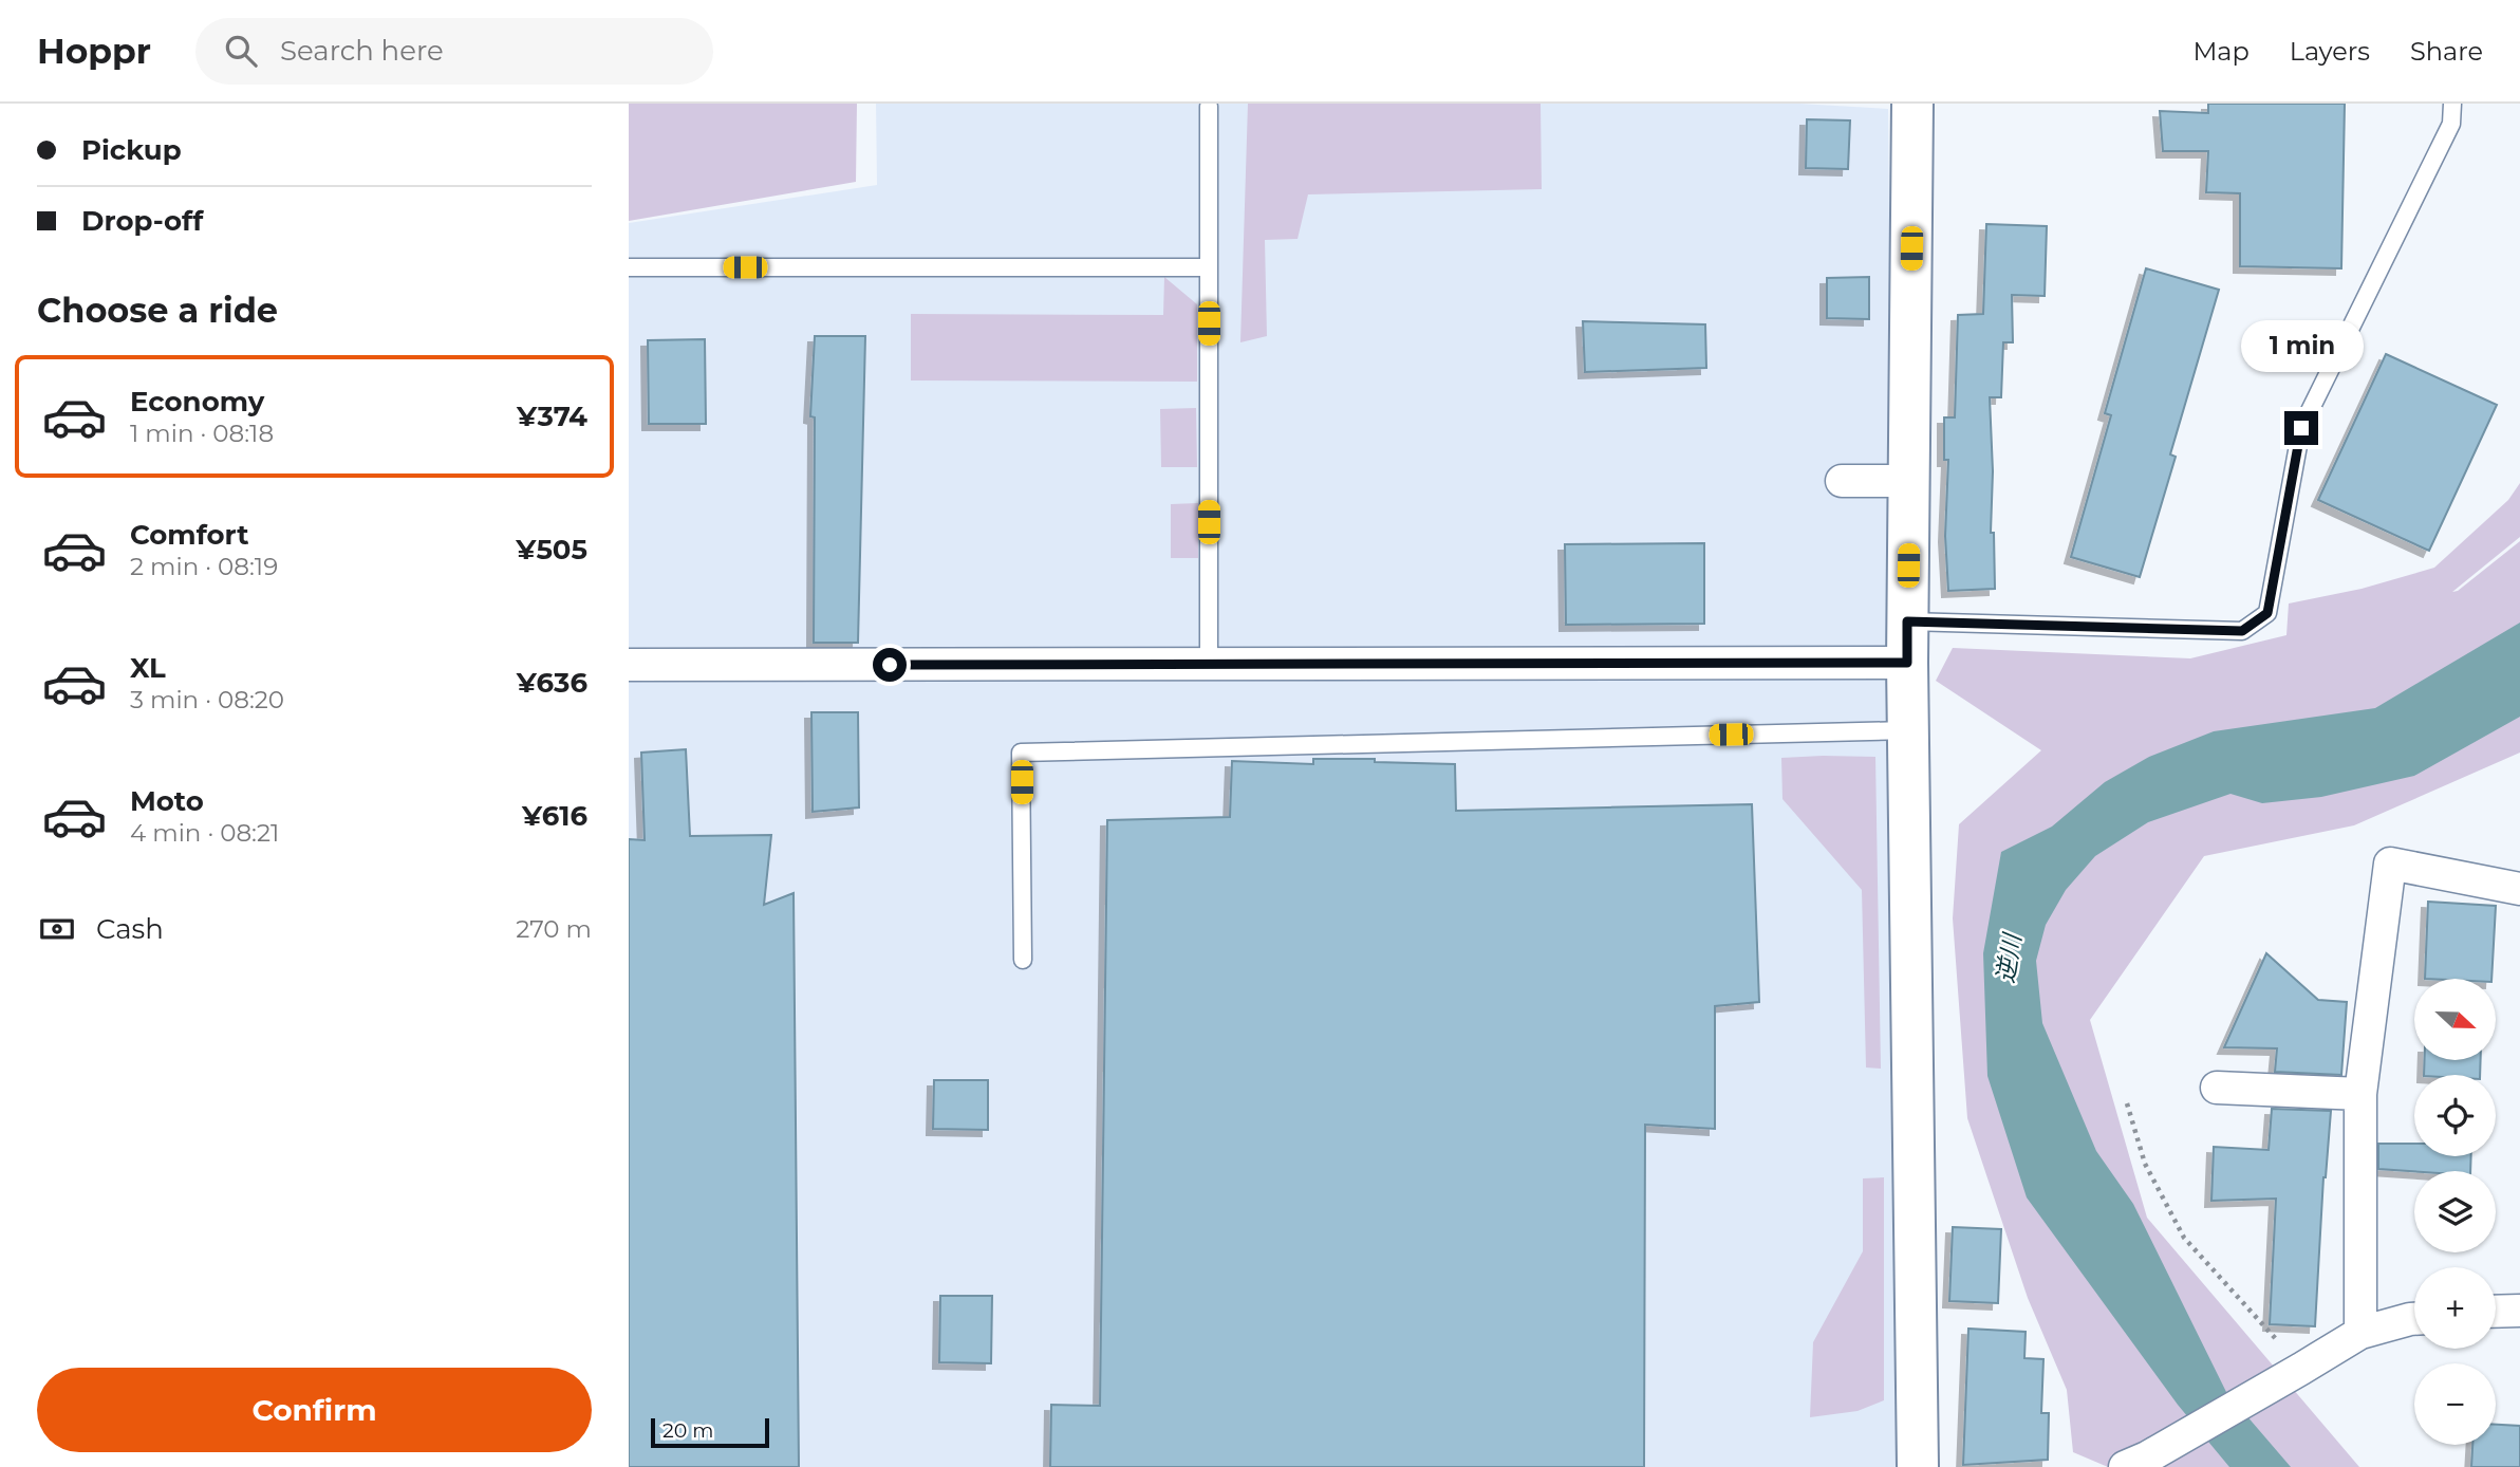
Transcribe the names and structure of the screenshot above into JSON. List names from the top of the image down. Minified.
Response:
{"water":["逆川"],"scale_bar":"20 m","north":"right","page":{"header":"Hoppr","search":"Search here","nav":["Map","Layers","Share"],"banner":["Pickup","Drop-off"],"heading":"Choose a ride","bubble":"1 min","list":[{"name":"Economy","note":"1 min · 08:18","value":"¥374"},{"name":"Comfort","note":"2 min · 08:19","value":"¥505"},{"name":"XL","note":"3 min · 08:20","value":"¥636"},{"name":"Moto","note":"4 min · 08:21","value":"¥616"}],"pay":["Cash","270 m"],"map_buttons":["+","−"],"buttons":"Confirm","scale":"20 m"}}
